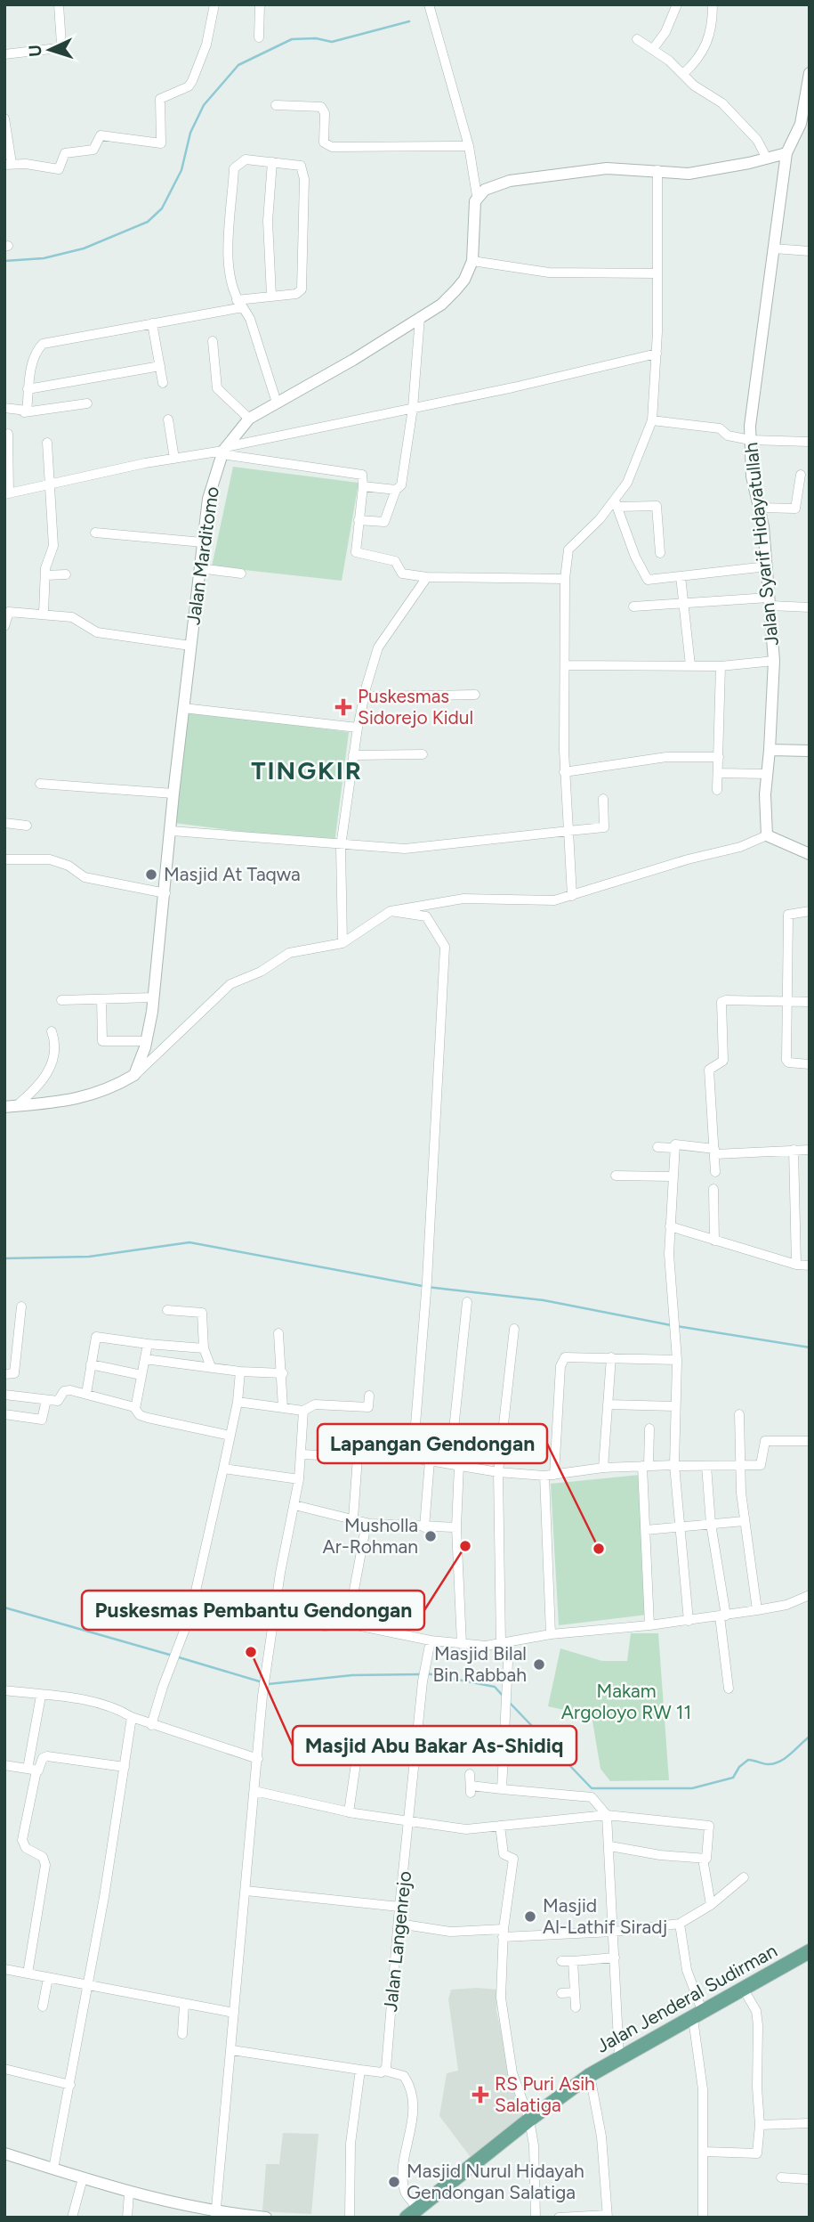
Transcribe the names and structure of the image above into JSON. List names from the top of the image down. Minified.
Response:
{"streets":{"main road":["Jalan Jenderal Sudirman"],"street":["Jalan Syarif Hidayatullah","Jalan Marditomo","Jalan Langenrejo"]},"districts":["TINGKIR"],"parks":["Makam Argoloyo RW 11"],"places":{"health":["Puskesmas Sidorejo Kidul","RS Puri Asih Salatiga"],"other":["Masjid At Taqwa","Musholla Ar-Rohman","Puskesmas Pembantu Gendongan","Lapangan Gendongan","Masjid Abu Bakar As-Shidiq","Masjid Bilal Bin Rabbah","Masjid Al-Lathif Siradj","Masjid Nurul Hidayah Gendongan Salatiga"]},"north":"left"}
